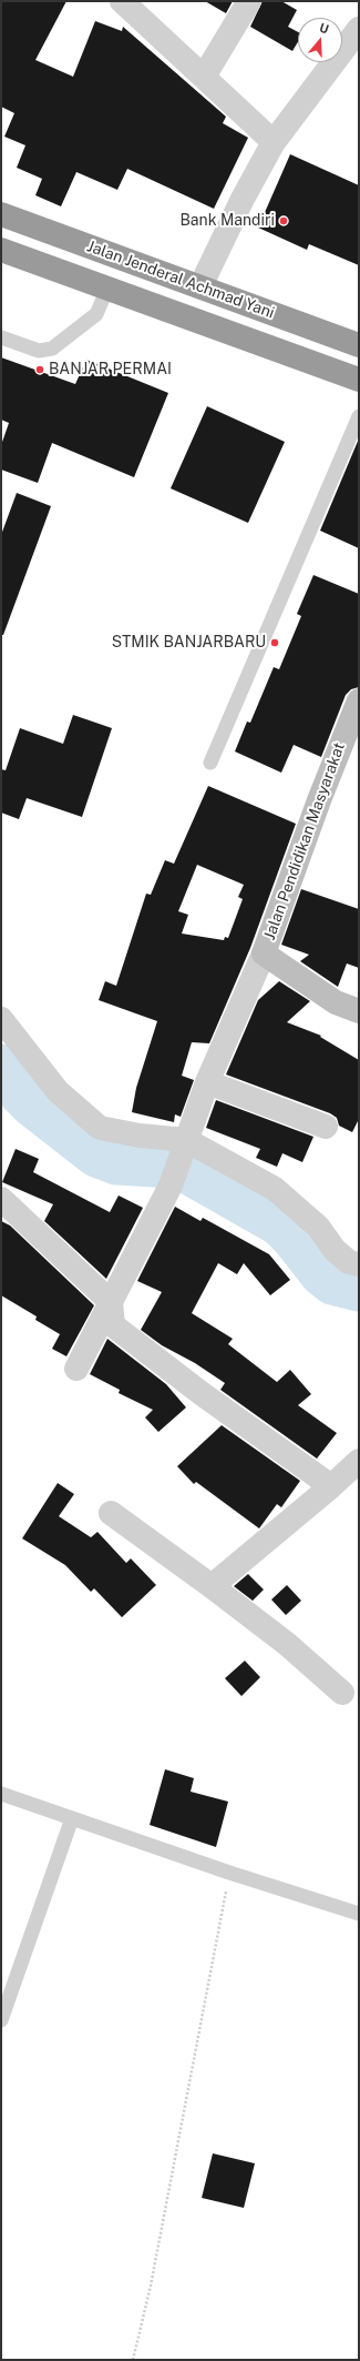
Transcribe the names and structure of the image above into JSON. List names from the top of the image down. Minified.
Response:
{"streets":{"highway":["Jalan Jenderal Achmad Yani"],"street":["Jalan Pendidikan Masyarakat"]},"places":["Bank Mandiri","BANJAR PERMAI","STMIK BANJARBARU"],"north":"top"}
